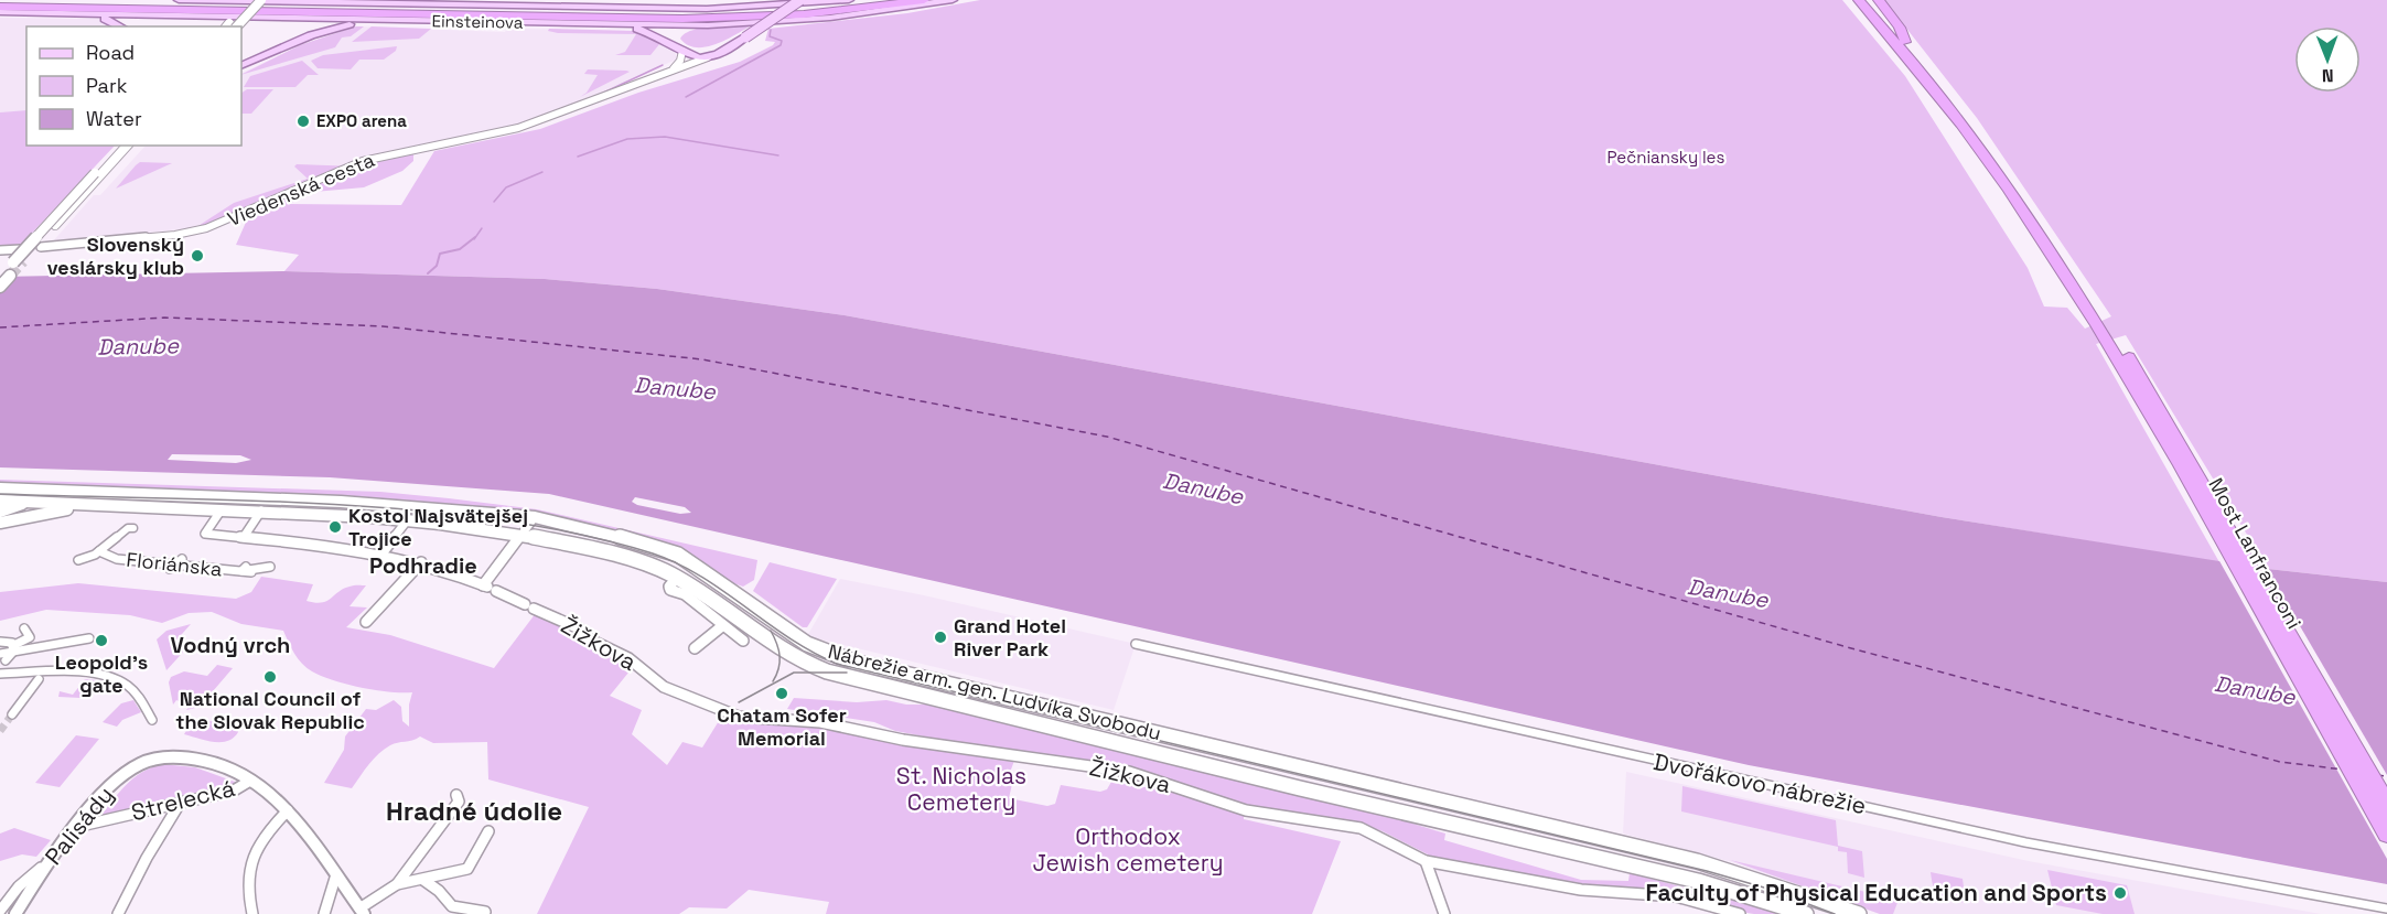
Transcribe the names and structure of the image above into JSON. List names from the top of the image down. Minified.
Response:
{"streets":{"highway":["Most Lanfranconi"],"main road":["Einsteinova","Viedenská cesta","Nábrežie arm. gen. Ludvíka Svobodu"],"street":["Floriánska","Žižkova","Dvořákovo nábrežie","Strelecká","Palisády"]},"crossings":[["Žižkova","Nábrežie arm. gen. Ludvíka Svobodu"],["Strelecká","Palisády"]],"districts":["Podhradie","Vodný vrch","Hradné údolie"],"water":["Danube"],"parks":["Pečniansky les","St. Nicholas Cemetery","Orthodox Jewish cemetery"],"places":["EXPO arena","Slovenský veslársky klub","Kostol Najsvätejšej Trojice","Grand Hotel River Park","Leopold's gate","National Council of the Slovak Republic","Chatam Sofer Memorial","Faculty of Physical Education and Sports"],"legend":["Road","Park","Water"],"north":"bottom"}
